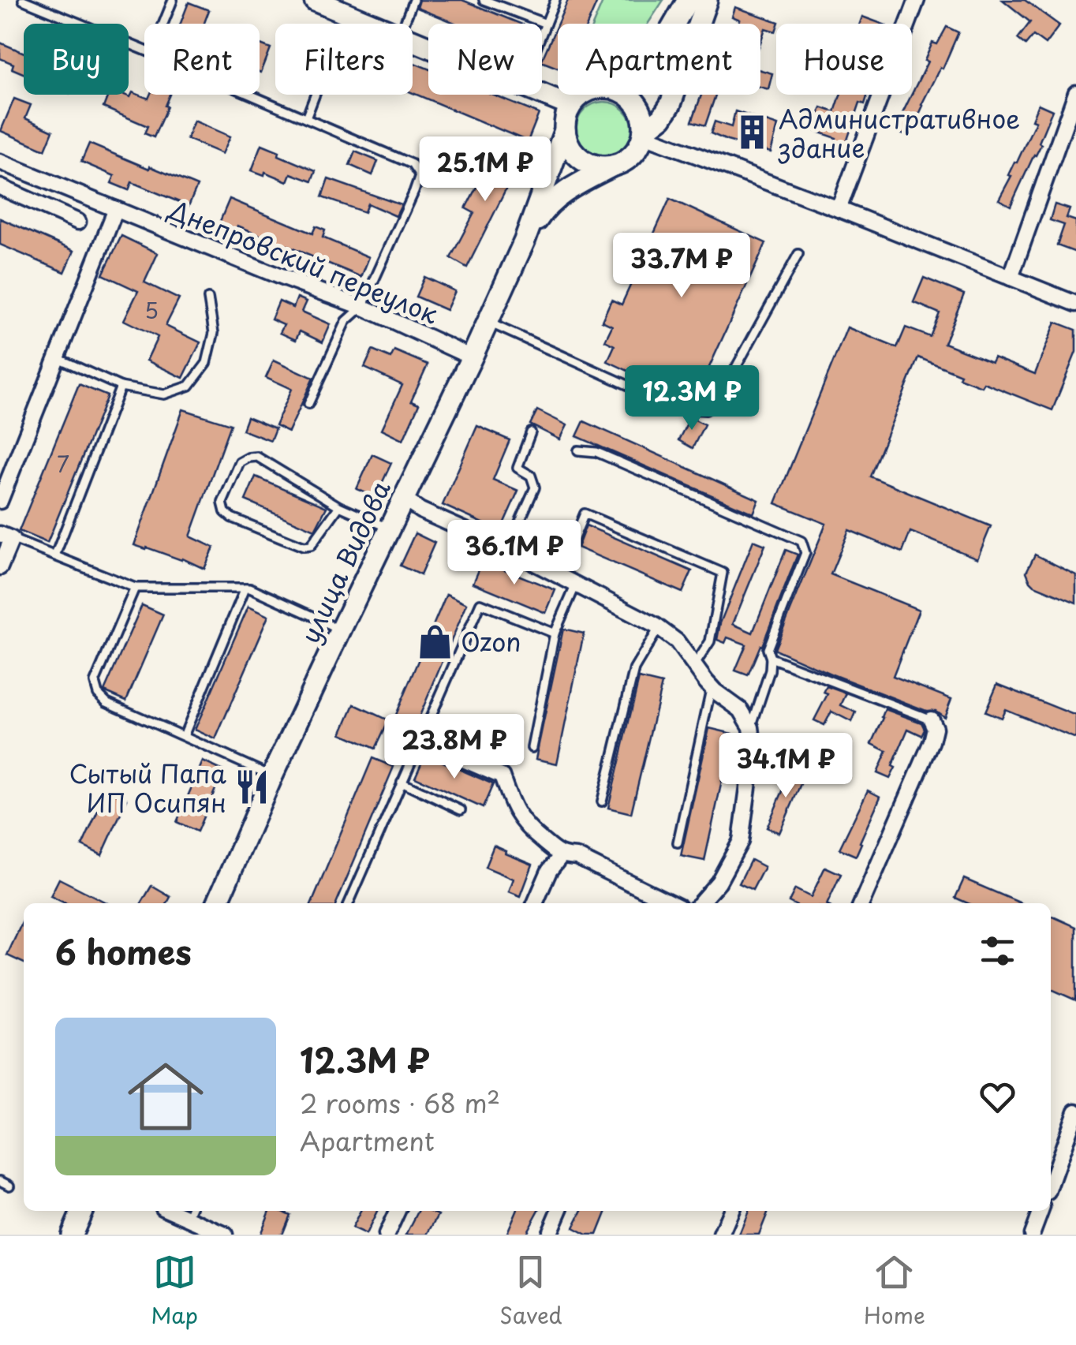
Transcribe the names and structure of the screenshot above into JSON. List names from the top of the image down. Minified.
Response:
{"streets":{"street":["Днепровский переулок","улица Видова"]},"crossings":[["Днепровский переулок","улица Видова"]],"places":{"building":["Административное здание"],"shop":["Ozon"],"restaurant":["Сытый Папа ИП Осипян"]},"house_numbers":["5","7"],"page":{"chip":["Buy","Rent","Filters","New","Apartment","House"],"price":["25.1M ₽","33.7M ₽","12.3M ₽","36.1M ₽","23.8M ₽","34.1M ₽"],"heading":"6 homes","list":[{"name":"12.3M ₽","note":"2 rooms · 68 m² · Apartment"}],"tabs":["Map","Saved","Home"]}}
